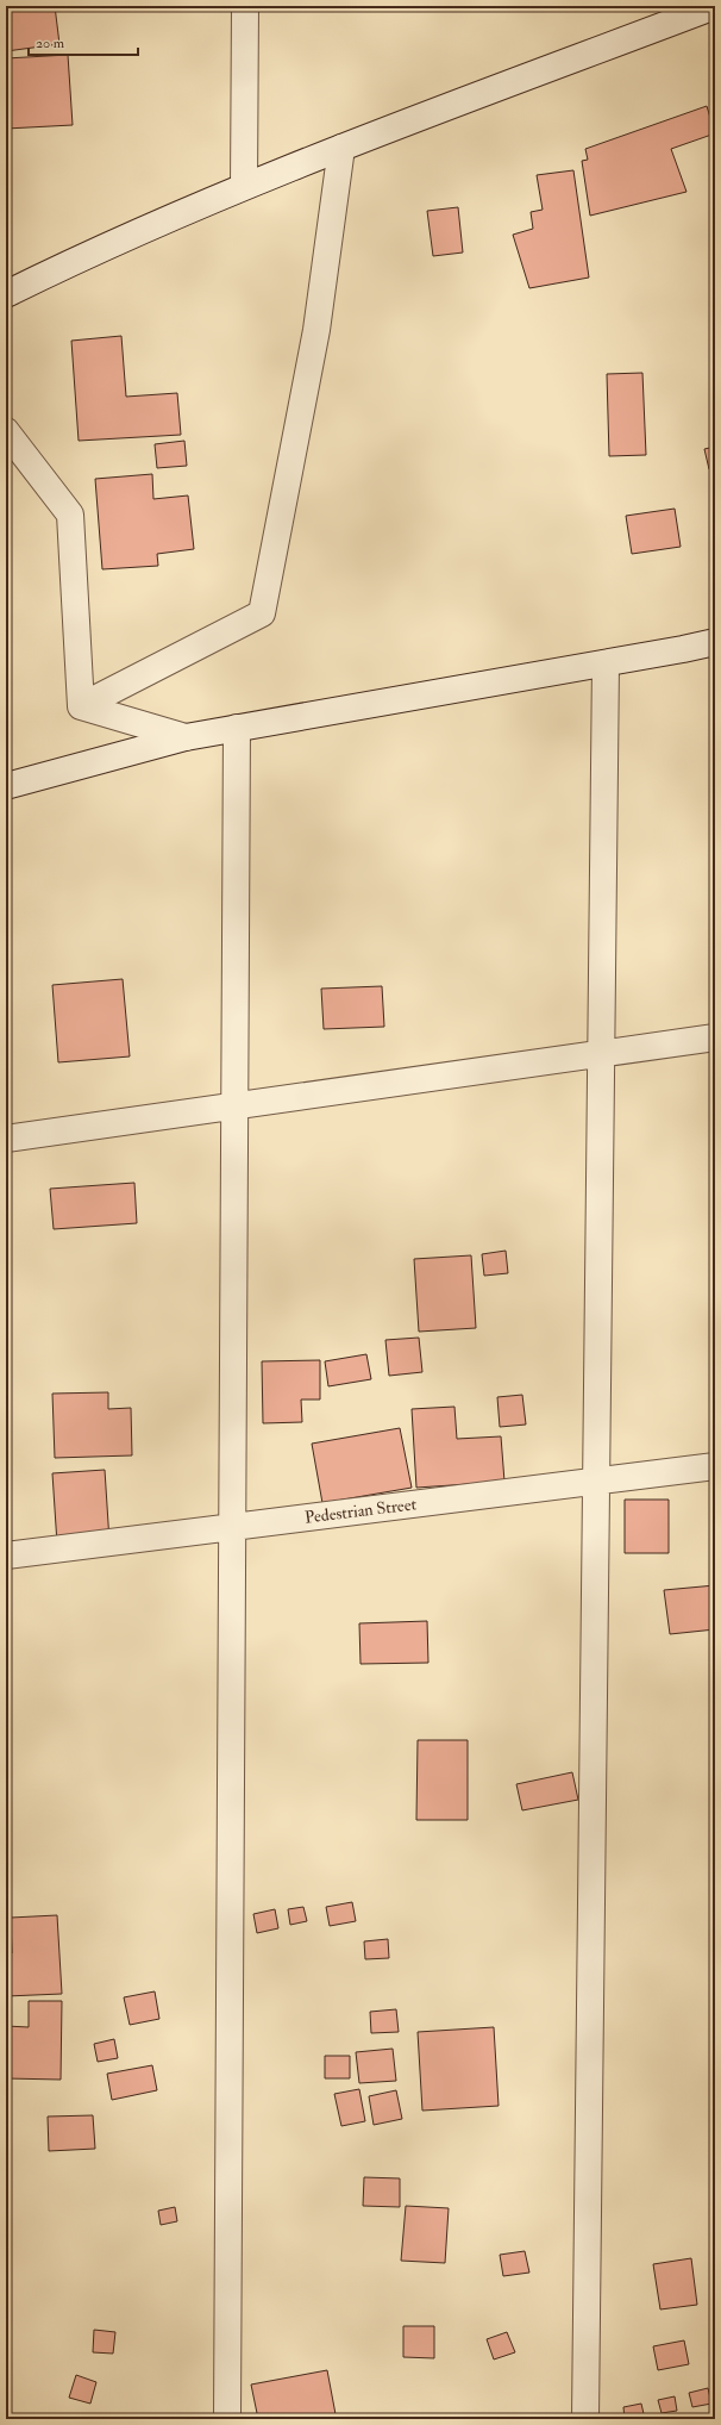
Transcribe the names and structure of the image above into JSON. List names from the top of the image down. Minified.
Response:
{"streets":{"street":["Pedestrian Street"]},"scale_bar":"20 m"}
